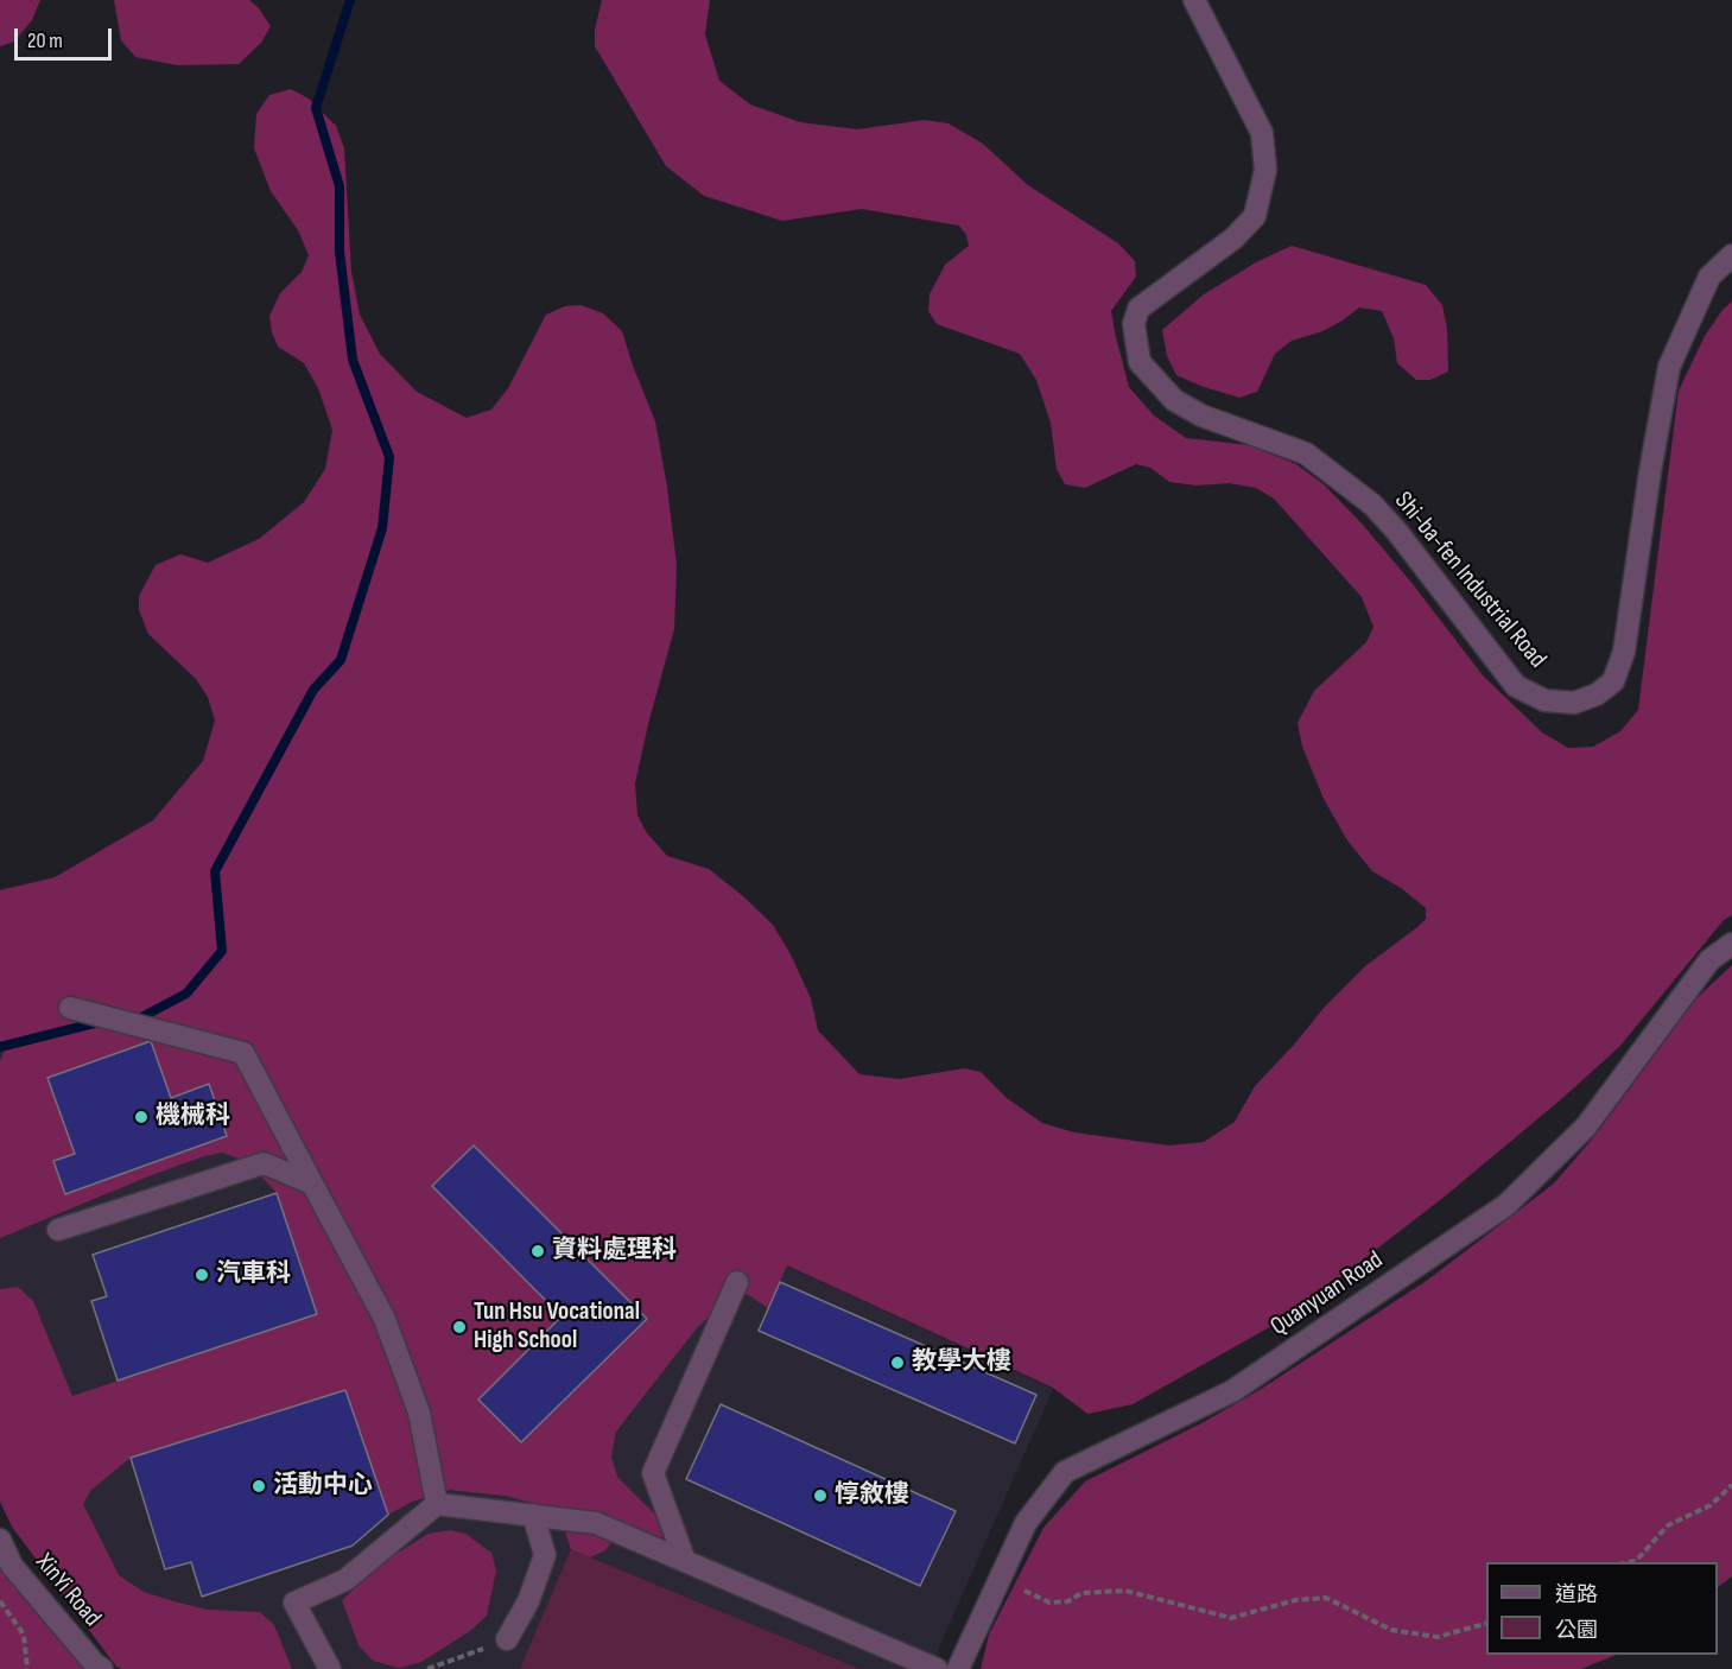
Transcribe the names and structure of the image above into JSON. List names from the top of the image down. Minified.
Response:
{"streets":{"street":["Shi-ba-fen Industrial Road","Quanyuan Road","XinYi Road"]},"places":["機械科","資料處理科","汽車科","Tun Hsu Vocational High School","教學大樓","活動中心","惇敘樓"],"legend":["道路","公園"],"scale_bar":"20 m"}
